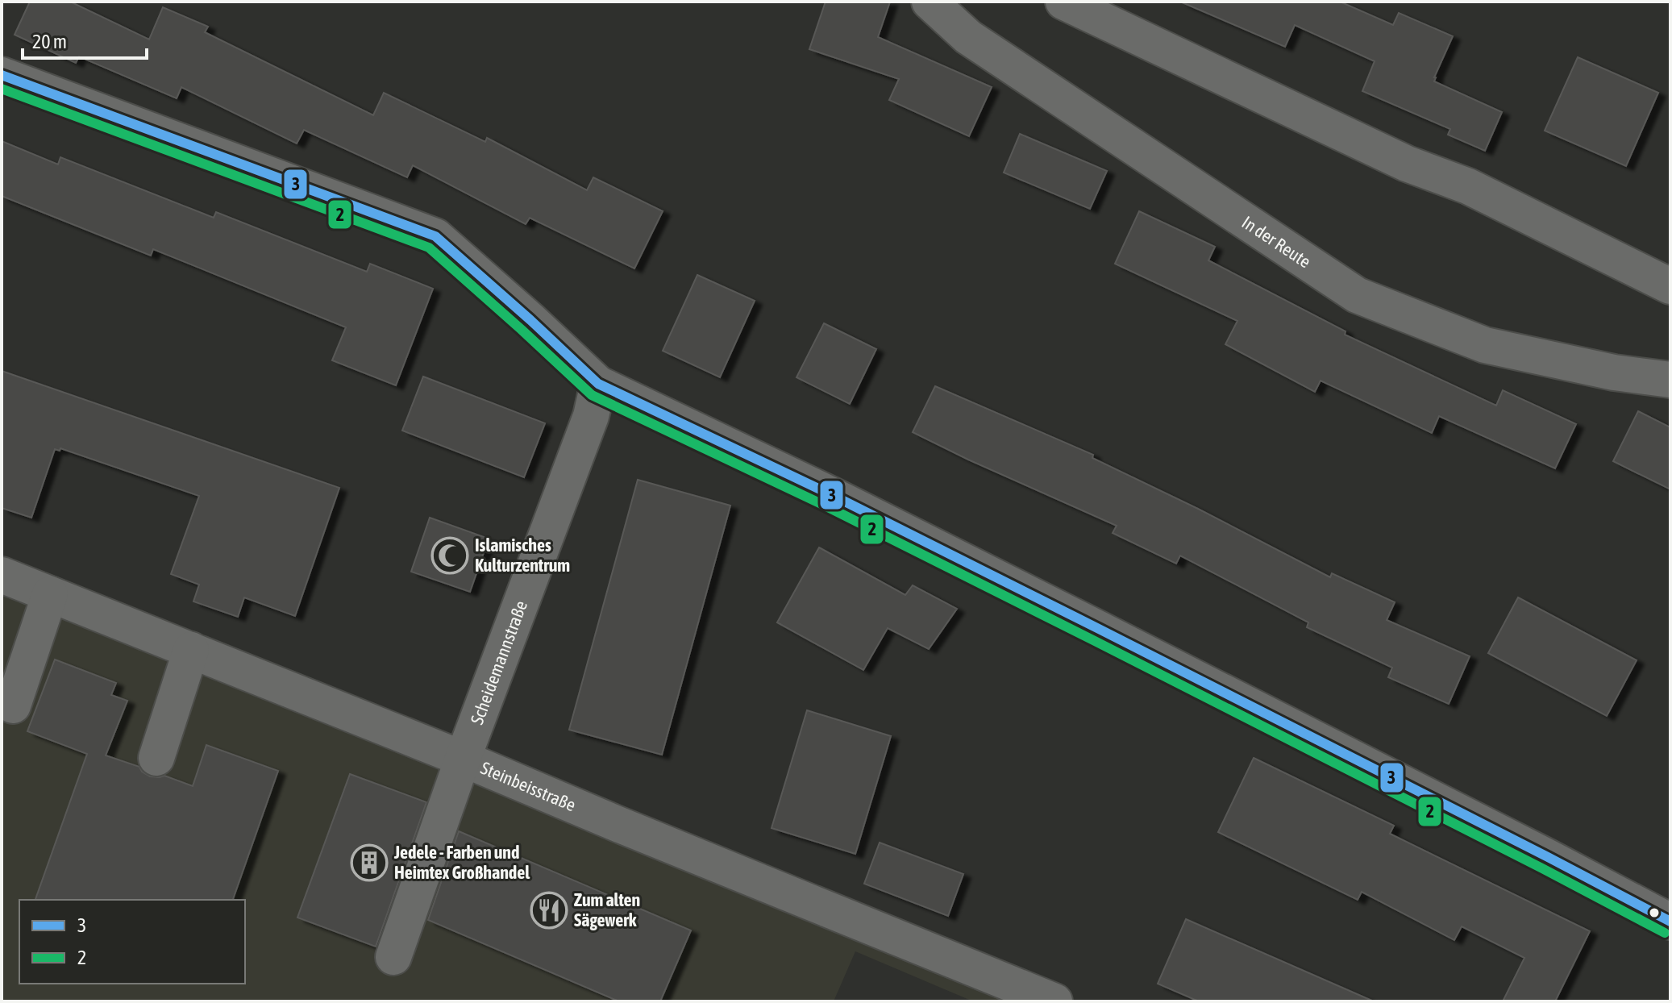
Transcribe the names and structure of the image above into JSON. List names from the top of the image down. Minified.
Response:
{"streets":{"street":["In der Reute","Scheidemannstraße","Steinbeisstraße"]},"crossings":[["Scheidemannstraße","Steinbeisstraße"]],"places":{"mosque":["Islamisches Kulturzentrum"],"building":["Jedele - Farben und Heimtex Großhandel"],"restaurant":["Zum alten Sägewerk"]},"lines":["transit line 3","transit line 2"],"legend":["3","2"],"scale_bar":"20 m"}
